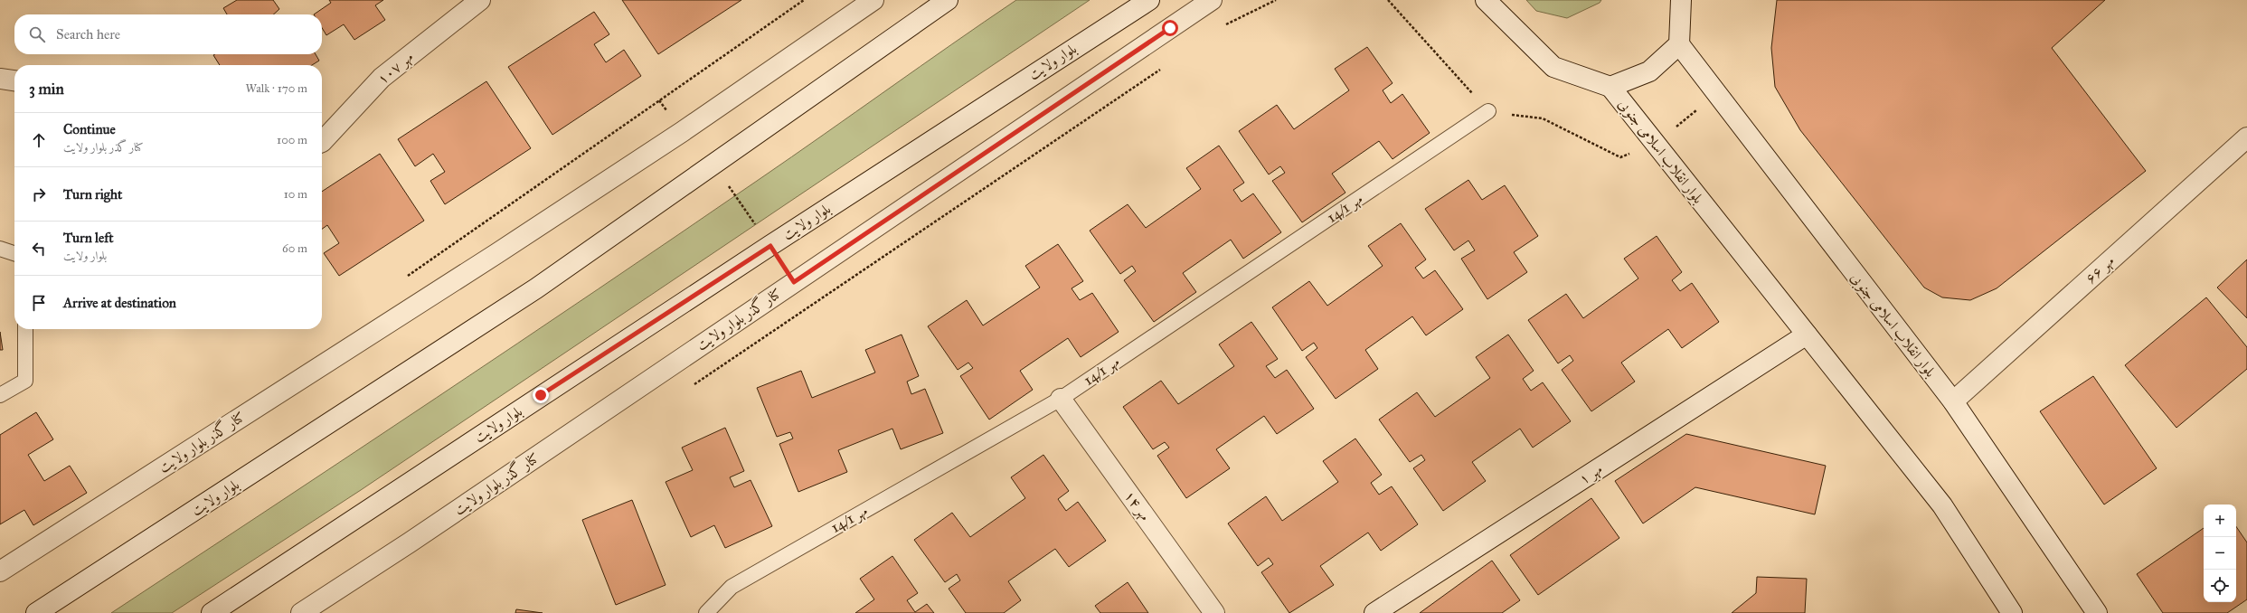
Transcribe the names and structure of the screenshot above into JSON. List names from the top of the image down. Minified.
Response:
{"streets":{"main road":["بلوار ولایت","مهر ۱۰۷","بلوار انقلاب اسلامی جنوبی","مهر ۶۶","کنار گذر بلوار ولایت","مهر ۱","مهر ۱۴"],"lane":["مهر 14/1"]},"crossings":[["بلوار انقلاب اسلامی جنوبی","مهر ۶۶"],["بلوار انقلاب اسلامی جنوبی","مهر ۱"],["مهر 14/1","مهر ۱۴"]],"page":{"search":"Search here","heading":["3 min","Walk · 170 m"],"list":[["Continue","کنار گذر بلوار ولایت","100 m"],["Turn right","10 m"],["Turn left","بلوار ولایت","60 m"],"Arrive at destination"],"map_buttons":["+","−"]}}
